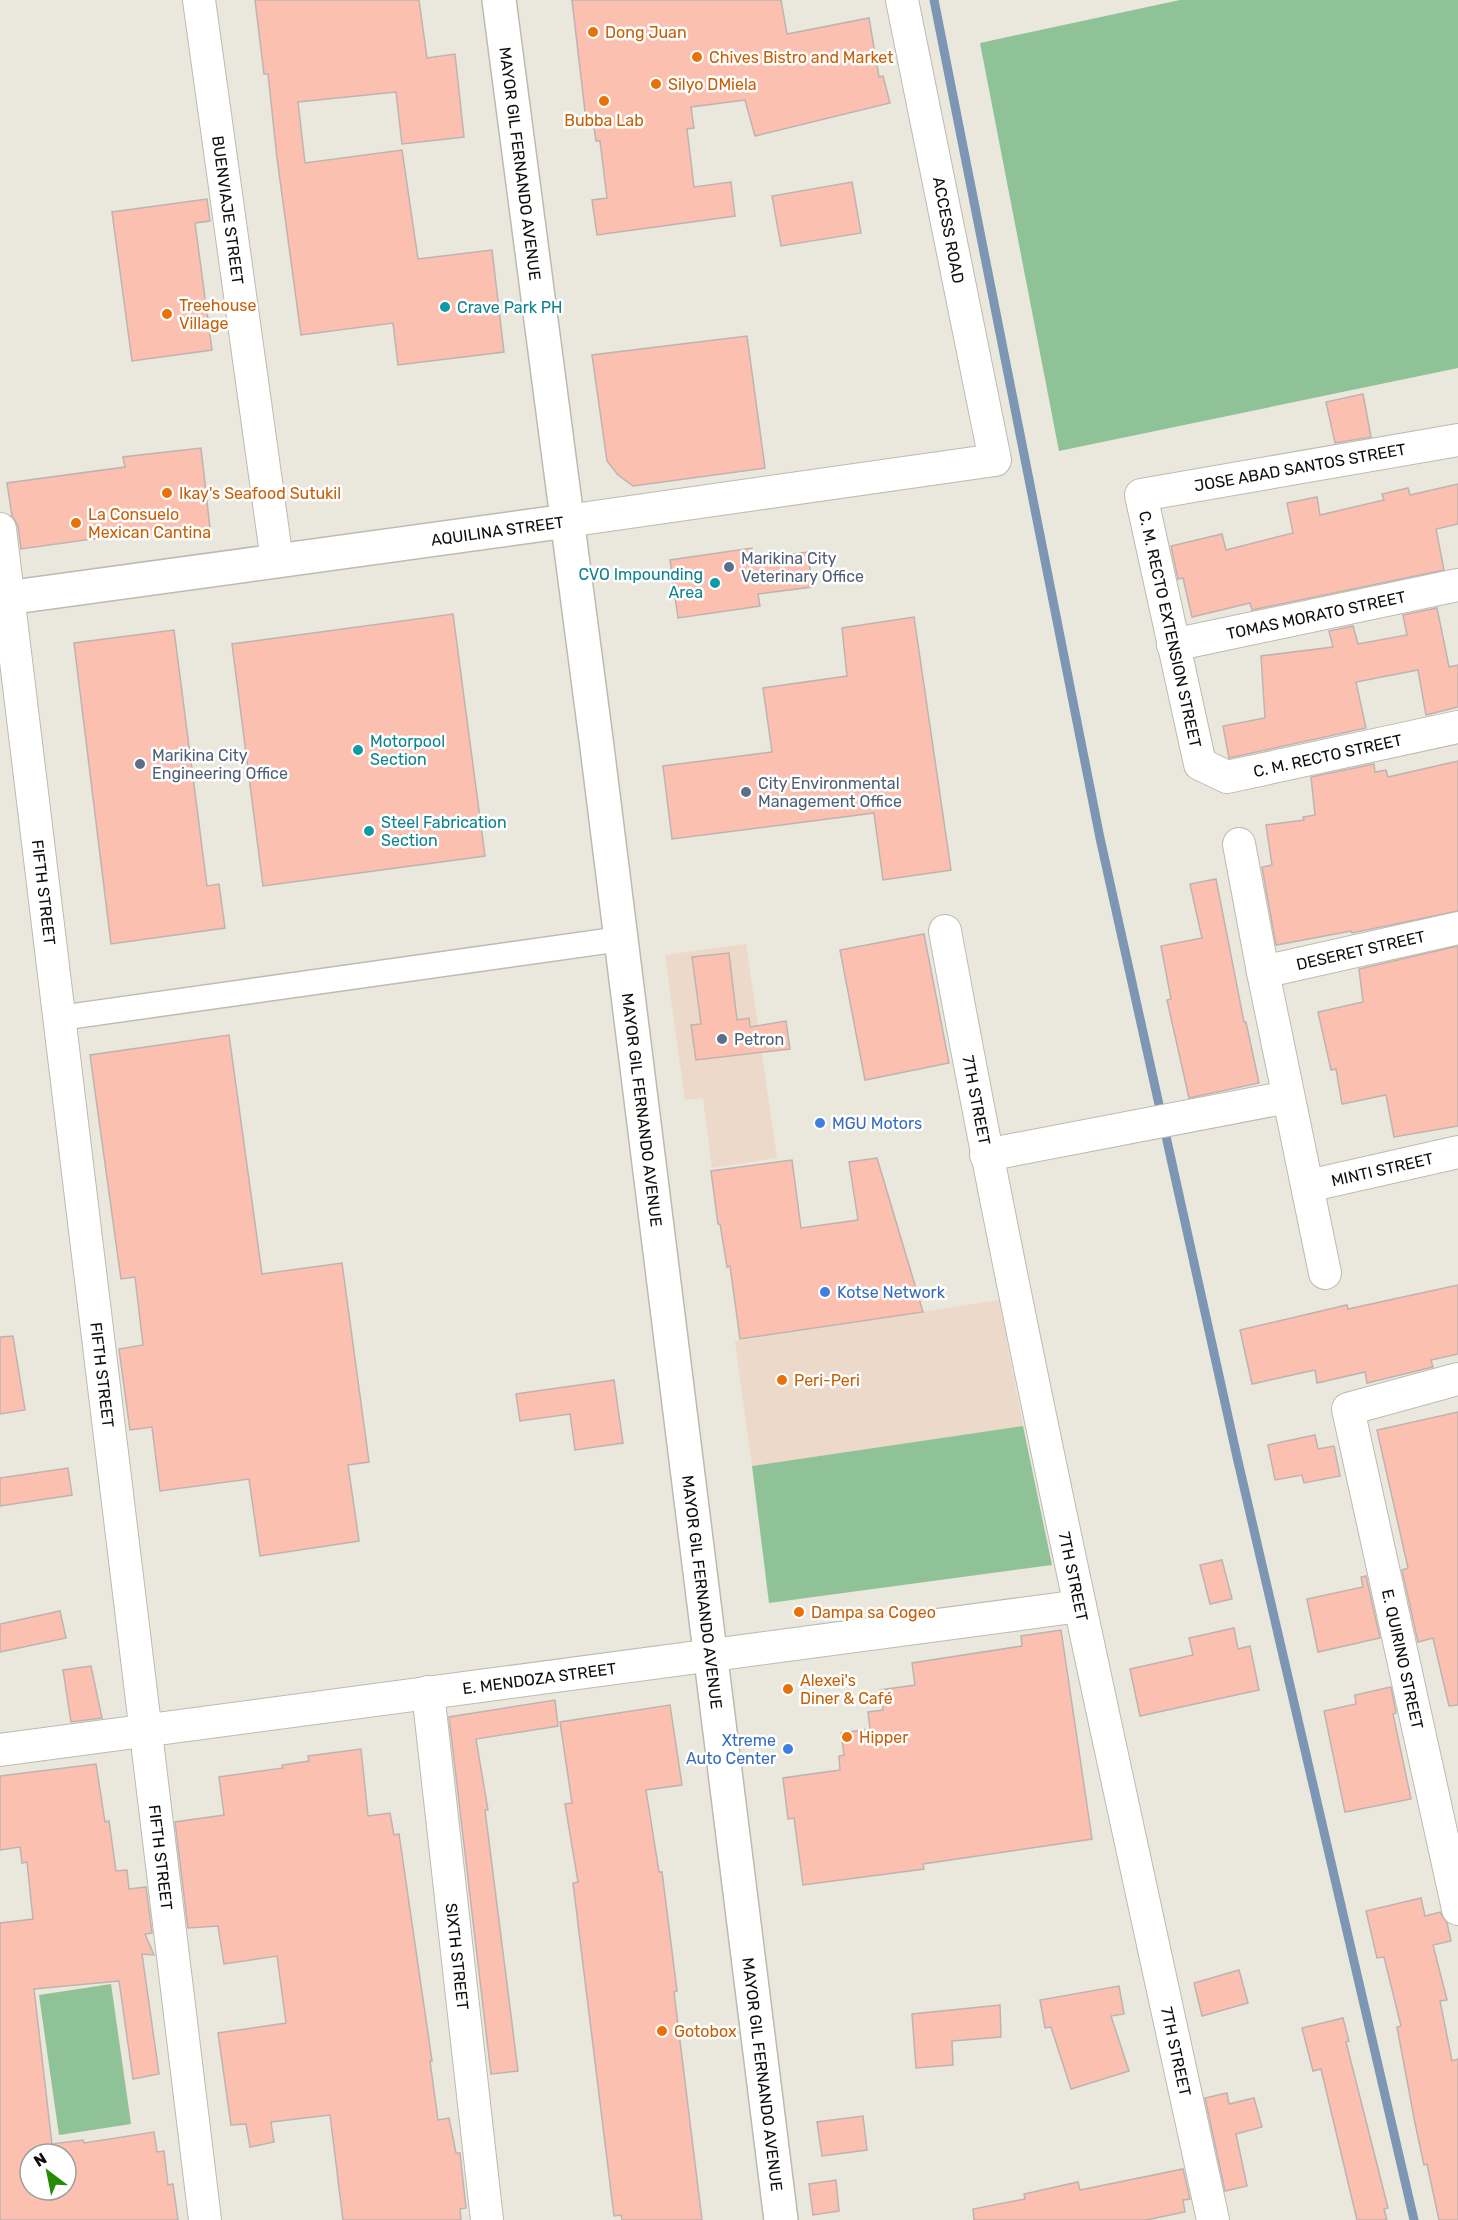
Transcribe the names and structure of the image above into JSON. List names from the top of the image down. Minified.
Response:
{"streets":{"street":["MAYOR GIL FERNANDO AVENUE","BUENVIAJE STREET","ACCESS ROAD","JOSE ABAD SANTOS STREET","AQUILINA STREET","TOMAS MORATO STREET","C. M. RECTO EXTENSION STREET","C. M. RECTO STREET","FIFTH STREET","DESERET STREET","7TH STREET","MINTI STREET","E. QUIRINO STREET","E. MENDOZA STREET","SIXTH STREET"]},"crossings":[["MAYOR GIL FERNANDO AVENUE","AQUILINA STREET"],["MAYOR GIL FERNANDO AVENUE","E. MENDOZA STREET"],["BUENVIAJE STREET","AQUILINA STREET"],["ACCESS ROAD","AQUILINA STREET"],["JOSE ABAD SANTOS STREET","C. M. RECTO EXTENSION STREET"],["AQUILINA STREET","FIFTH STREET"],["TOMAS MORATO STREET","C. M. RECTO EXTENSION STREET"],["C. M. RECTO EXTENSION STREET","C. M. RECTO STREET"],["FIFTH STREET","E. MENDOZA STREET"],["7TH STREET","E. MENDOZA STREET"],["E. MENDOZA STREET","SIXTH STREET"]],"places":["Dong Juan","Chives Bistro and Market","Silyo DMiela","Bubba Lab","Crave Park PH","Treehouse Village","Ikay's Seafood Sutukil","La Consuelo Mexican Cantina","Marikina City Veterinary Office","CVO Impounding Area","Motorpool Section","Marikina City Engineering Office","City Environmental Management Office","Steel Fabrication Section","Petron","MGU Motors","Kotse Network","Peri-Peri","Dampa sa Cogeo","Alexei's Diner & Café","Hipper","Xtreme Auto Center","Gotobox"],"north":"top left"}
